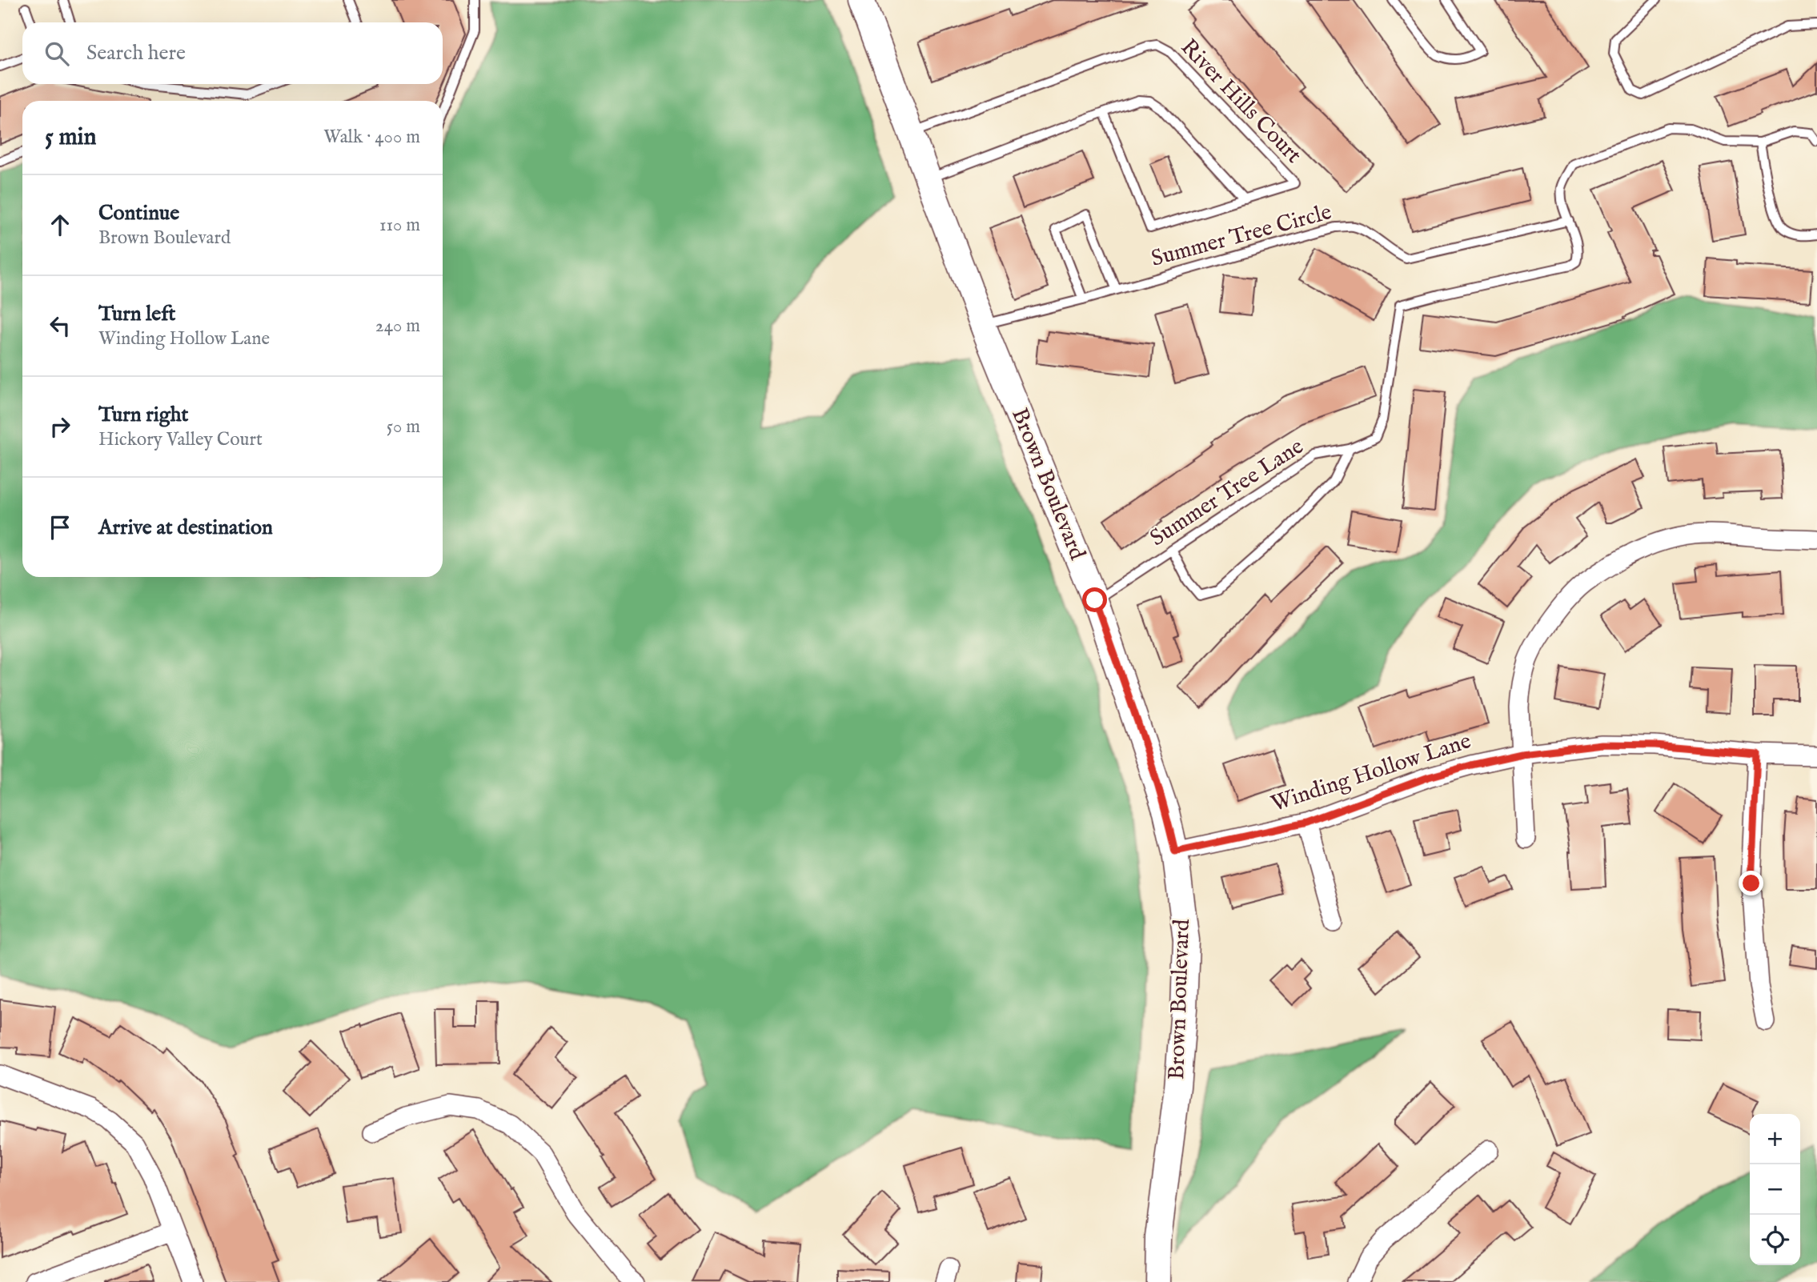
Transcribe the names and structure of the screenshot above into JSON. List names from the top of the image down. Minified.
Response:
{"streets":{"street":["Brown Boulevard","Winding Hollow Lane"],"lane":["River Hills Court","Summer Tree Circle","Summer Tree Lane"]},"crossings":[["River Hills Court","Brown Boulevard"],["Summer Tree Circle","Brown Boulevard"],["Summer Tree Circle","Summer Tree Lane"],["Brown Boulevard","Summer Tree Lane"],["Brown Boulevard","Winding Hollow Lane"]],"page":{"search":"Search here","heading":["5 min","Walk · 400 m"],"list":[["Continue","Brown Boulevard","110 m"],["Turn left","Winding Hollow Lane","240 m"],["Turn right","Hickory Valley Court","50 m"],"Arrive at destination"],"map_buttons":["+","−"]}}
